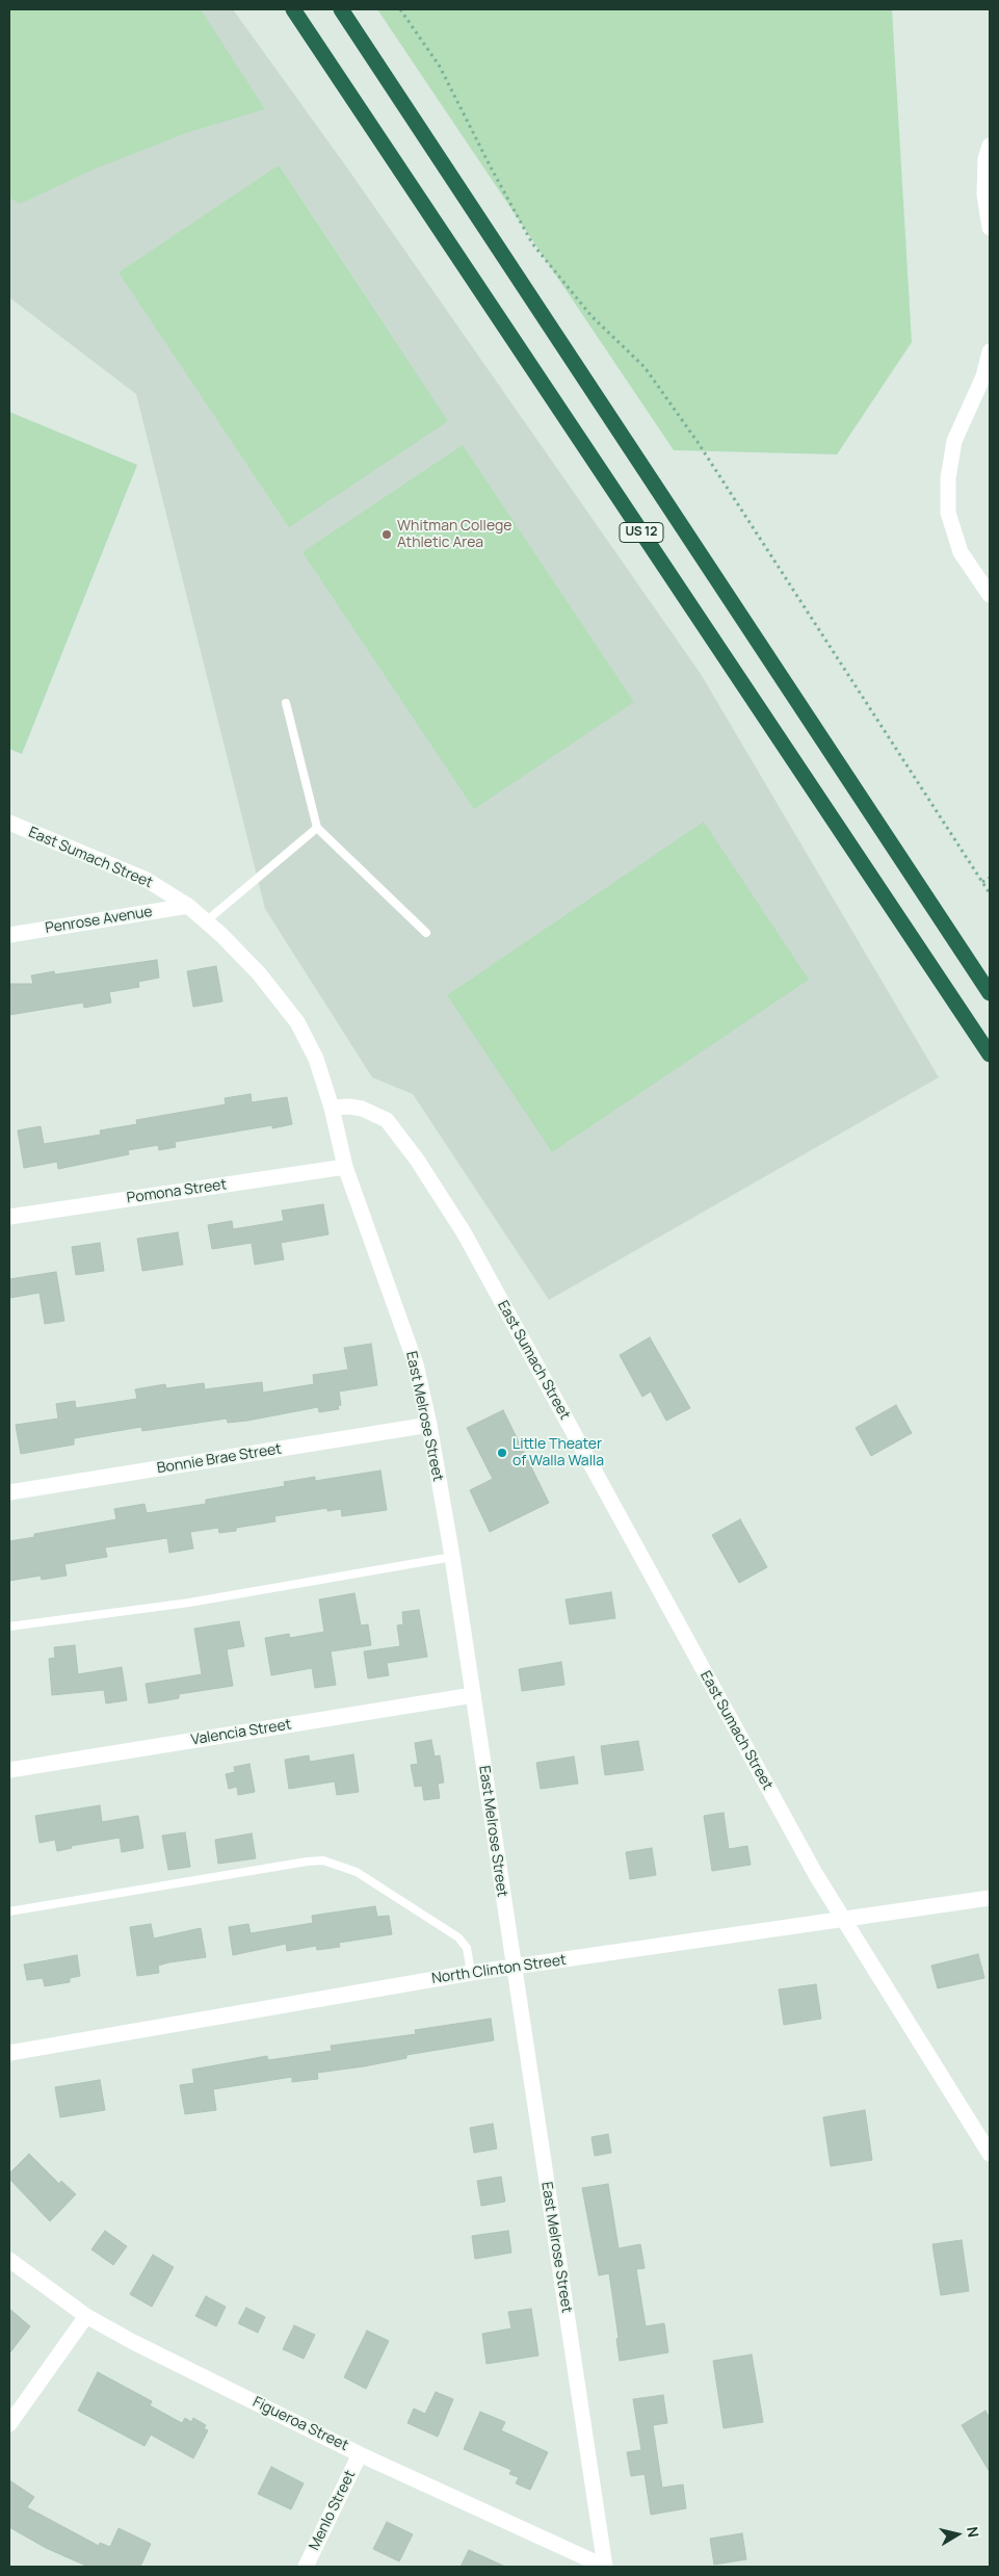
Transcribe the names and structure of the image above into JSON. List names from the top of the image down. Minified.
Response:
{"streets":{"highway":["US 12"],"street":["East Sumach Street","Penrose Avenue","Pomona Street","East Melrose Street","Bonnie Brae Street","Valencia Street","North Clinton Street","Figueroa Street","Menlo Street"]},"crossings":[["East Sumach Street","Penrose Avenue"],["East Sumach Street","East Melrose Street"],["East Sumach Street","North Clinton Street"],["Pomona Street","East Melrose Street"],["East Melrose Street","Bonnie Brae Street"],["East Melrose Street","Valencia Street"],["East Melrose Street","North Clinton Street"],["East Melrose Street","Figueroa Street"],["Figueroa Street","Menlo Street"]],"places":["Whitman College Athletic Area","Little Theater of Walla Walla"],"north":"right"}
